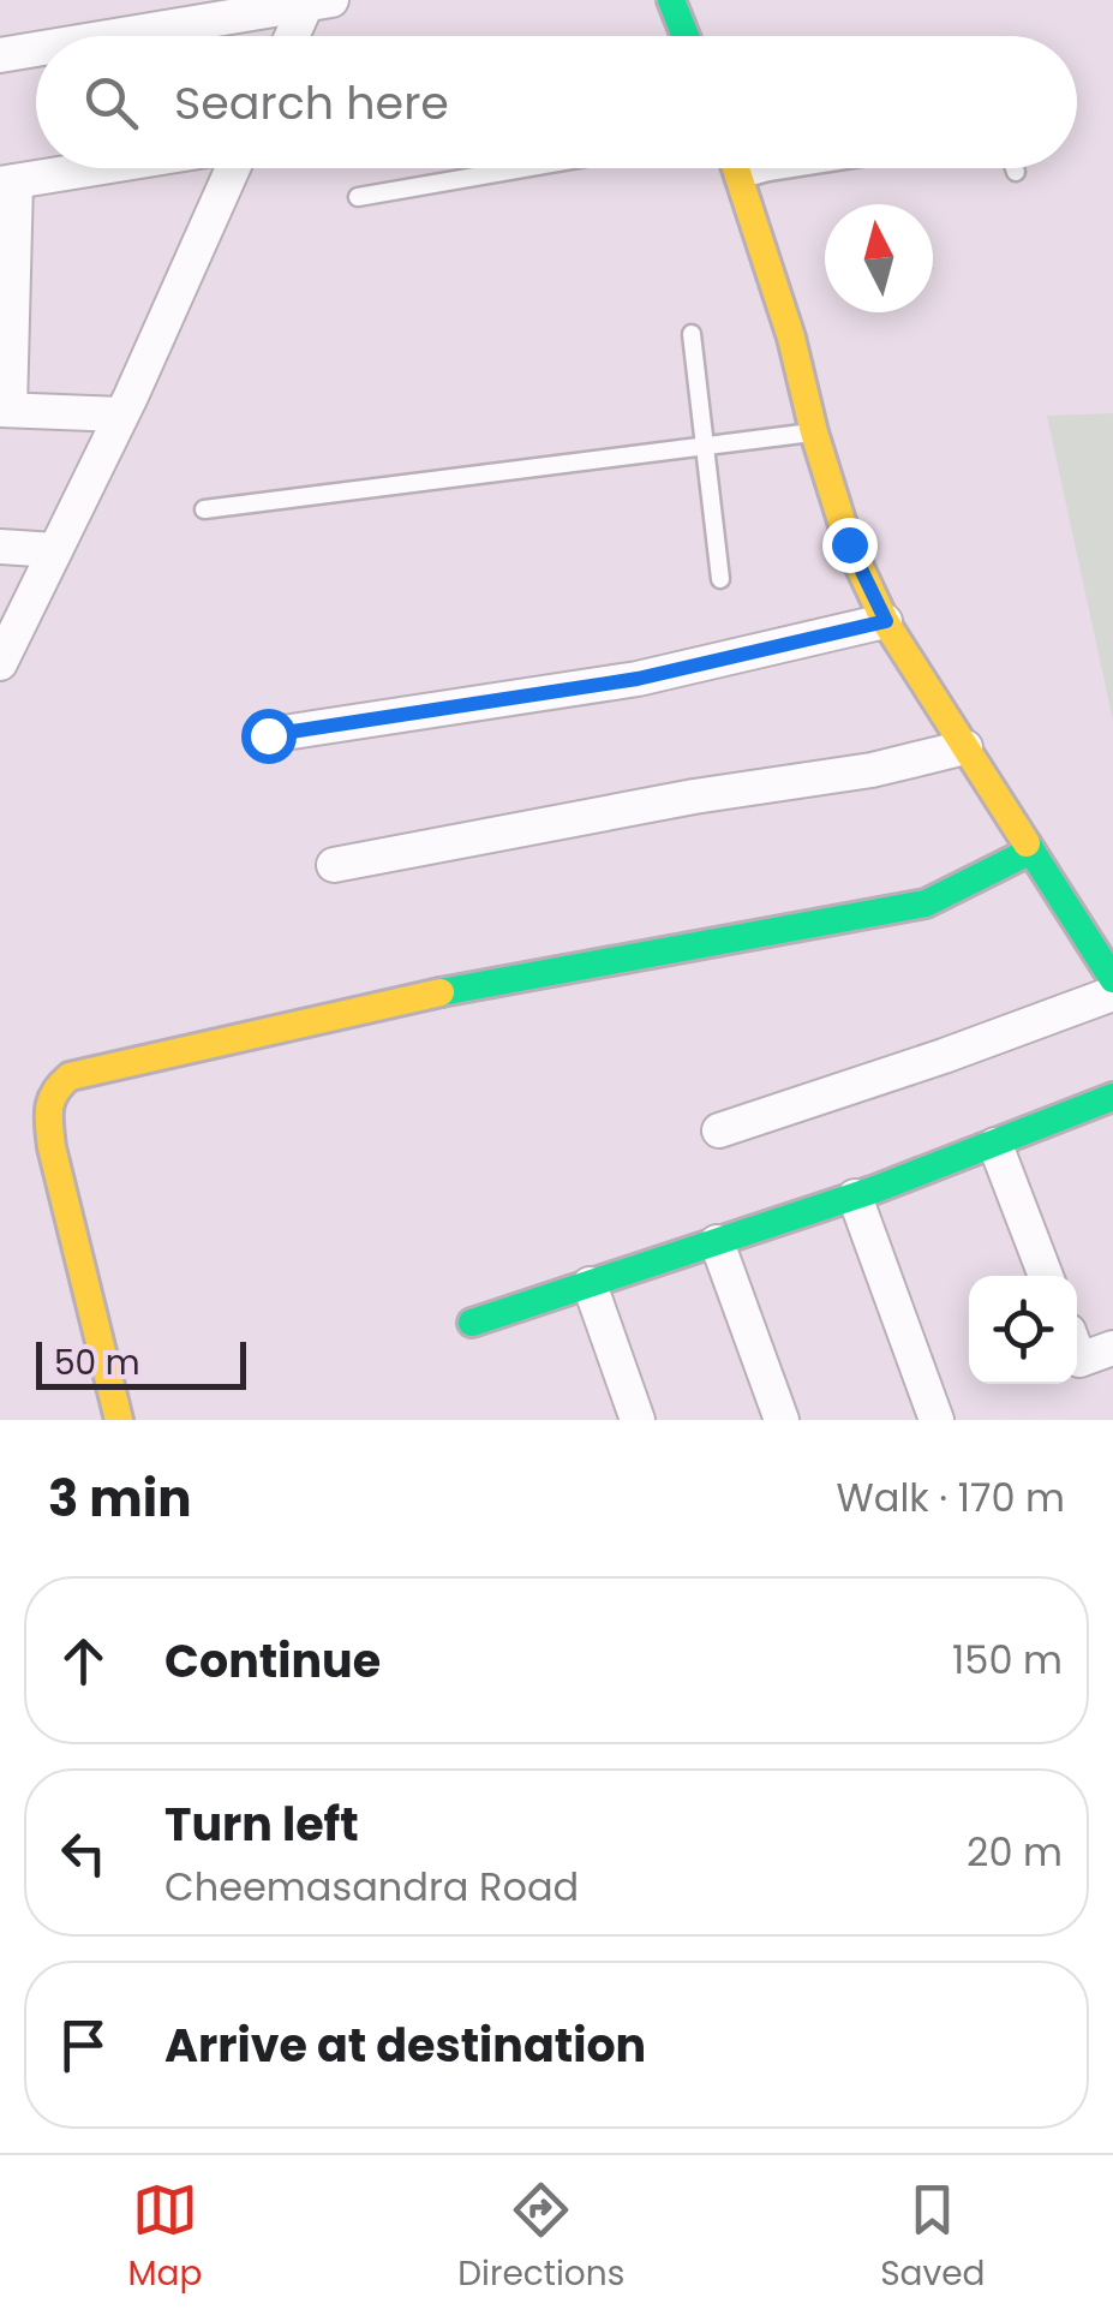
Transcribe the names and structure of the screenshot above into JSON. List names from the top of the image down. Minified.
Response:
{"scale_bar":"50 m","north":"top","page":{"search":"Search here","scale":"50 m","heading":["3 min","Walk · 170 m"],"list":[["Continue","150 m"],["Turn left","Cheemasandra Road","20 m"],"Arrive at destination"],"nav":["Map","Directions","Saved"]}}
